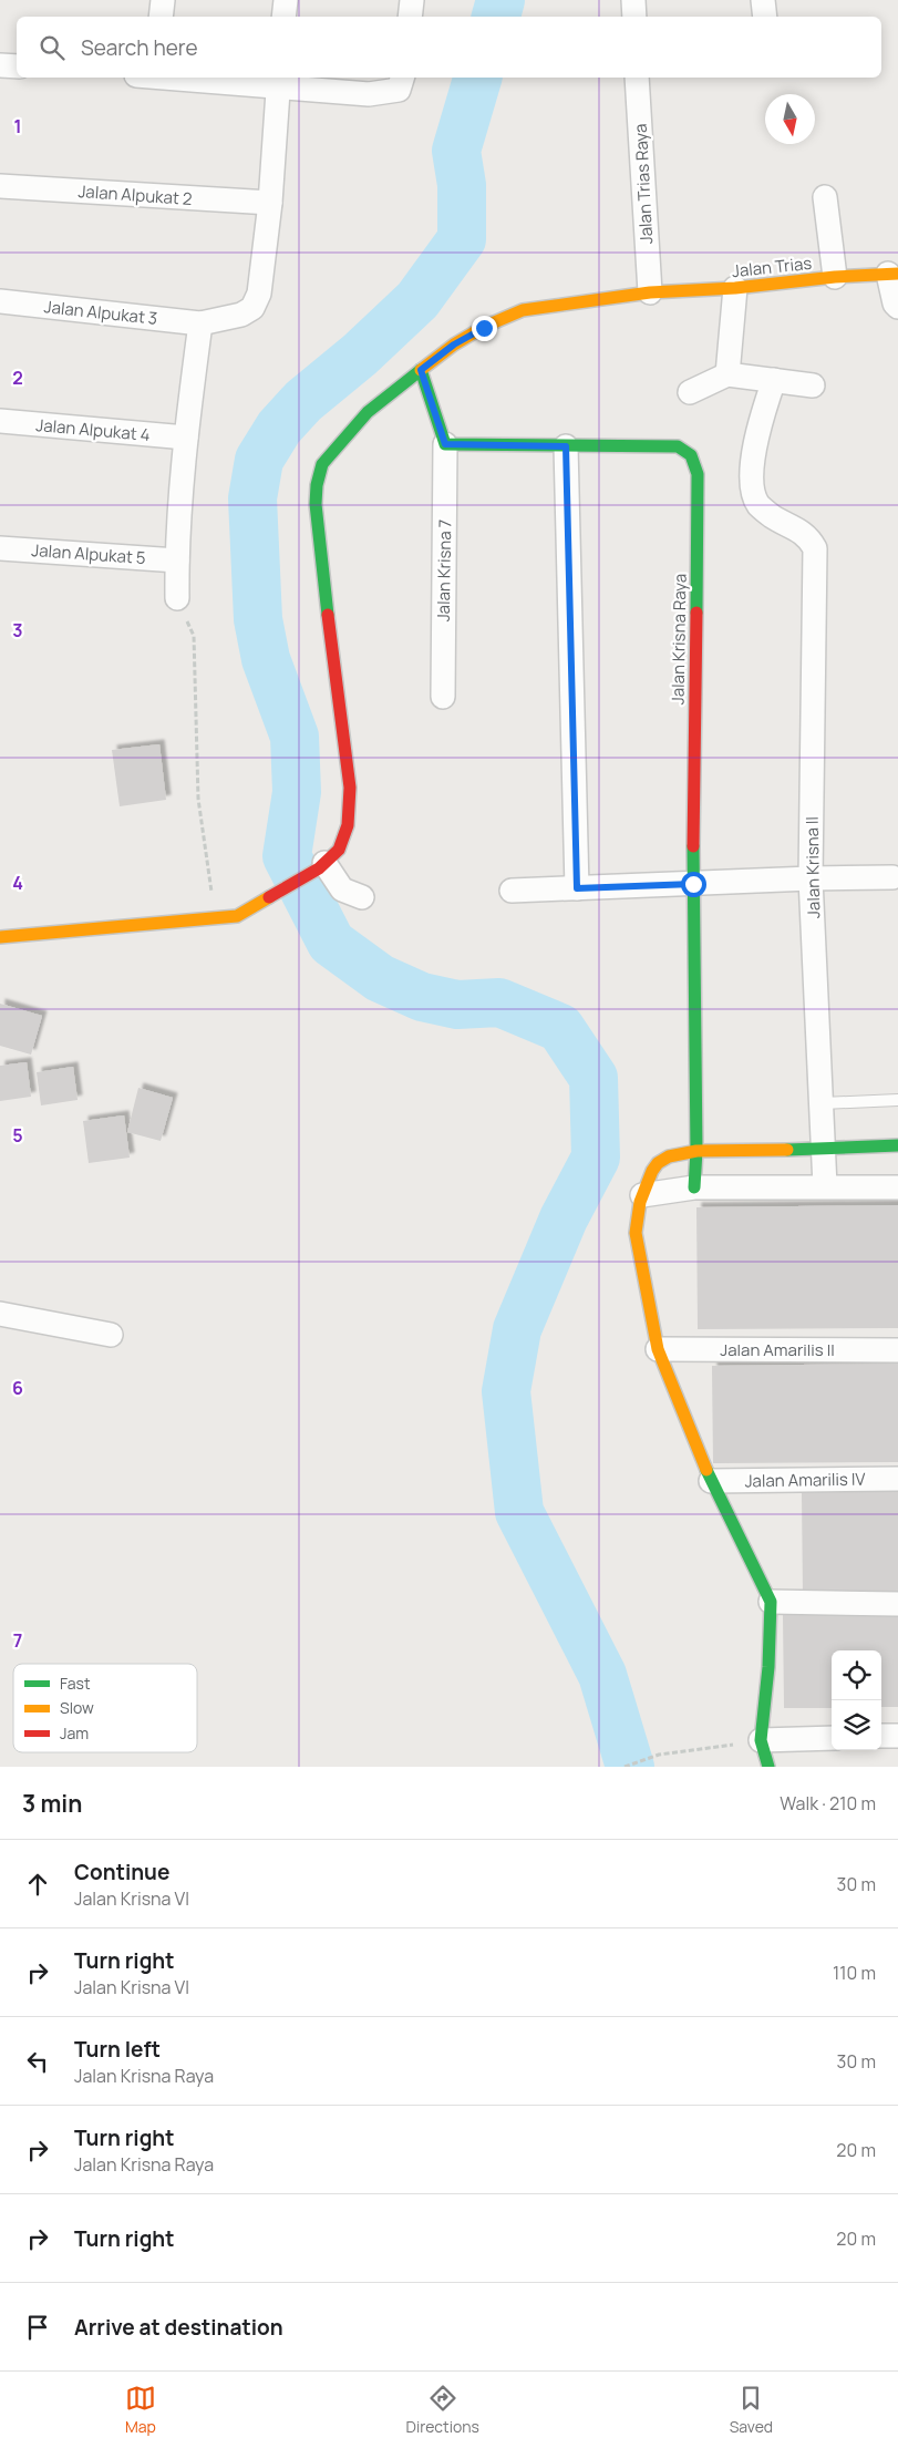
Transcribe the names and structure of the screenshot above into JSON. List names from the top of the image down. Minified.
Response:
{"streets":{"street":["Jalan Trias Raya","Jalan Alpukat 2","Jalan Trias","Jalan Alpukat 3","Jalan Alpukat 4","Jalan Alpukat 5","Jalan Krisna 7","Jalan Krisna Raya","Jalan Krisna II","Jalan Amarilis II","Jalan Amarilis IV"]},"crossings":[["Jalan Trias Raya","Jalan Trias"],["Jalan Alpukat 2","Jalan Alpukat 3"],["Jalan Krisna 7","Jalan Krisna Raya"]],"legend":["Fast","Slow","Jam"],"north":"bottom","page":{"search":"Search here","heading":["3 min","Walk · 210 m"],"list":[["Continue","Jalan Krisna VI","30 m"],["Turn right","Jalan Krisna VI","110 m"],["Turn left","Jalan Krisna Raya","30 m"],["Turn right","Jalan Krisna Raya","20 m"],["Turn right","20 m"],"Arrive at destination"],"nav":["Map","Directions","Saved"]},"grid":{"rows":["1","2","3","4","5","6","7"]}}
